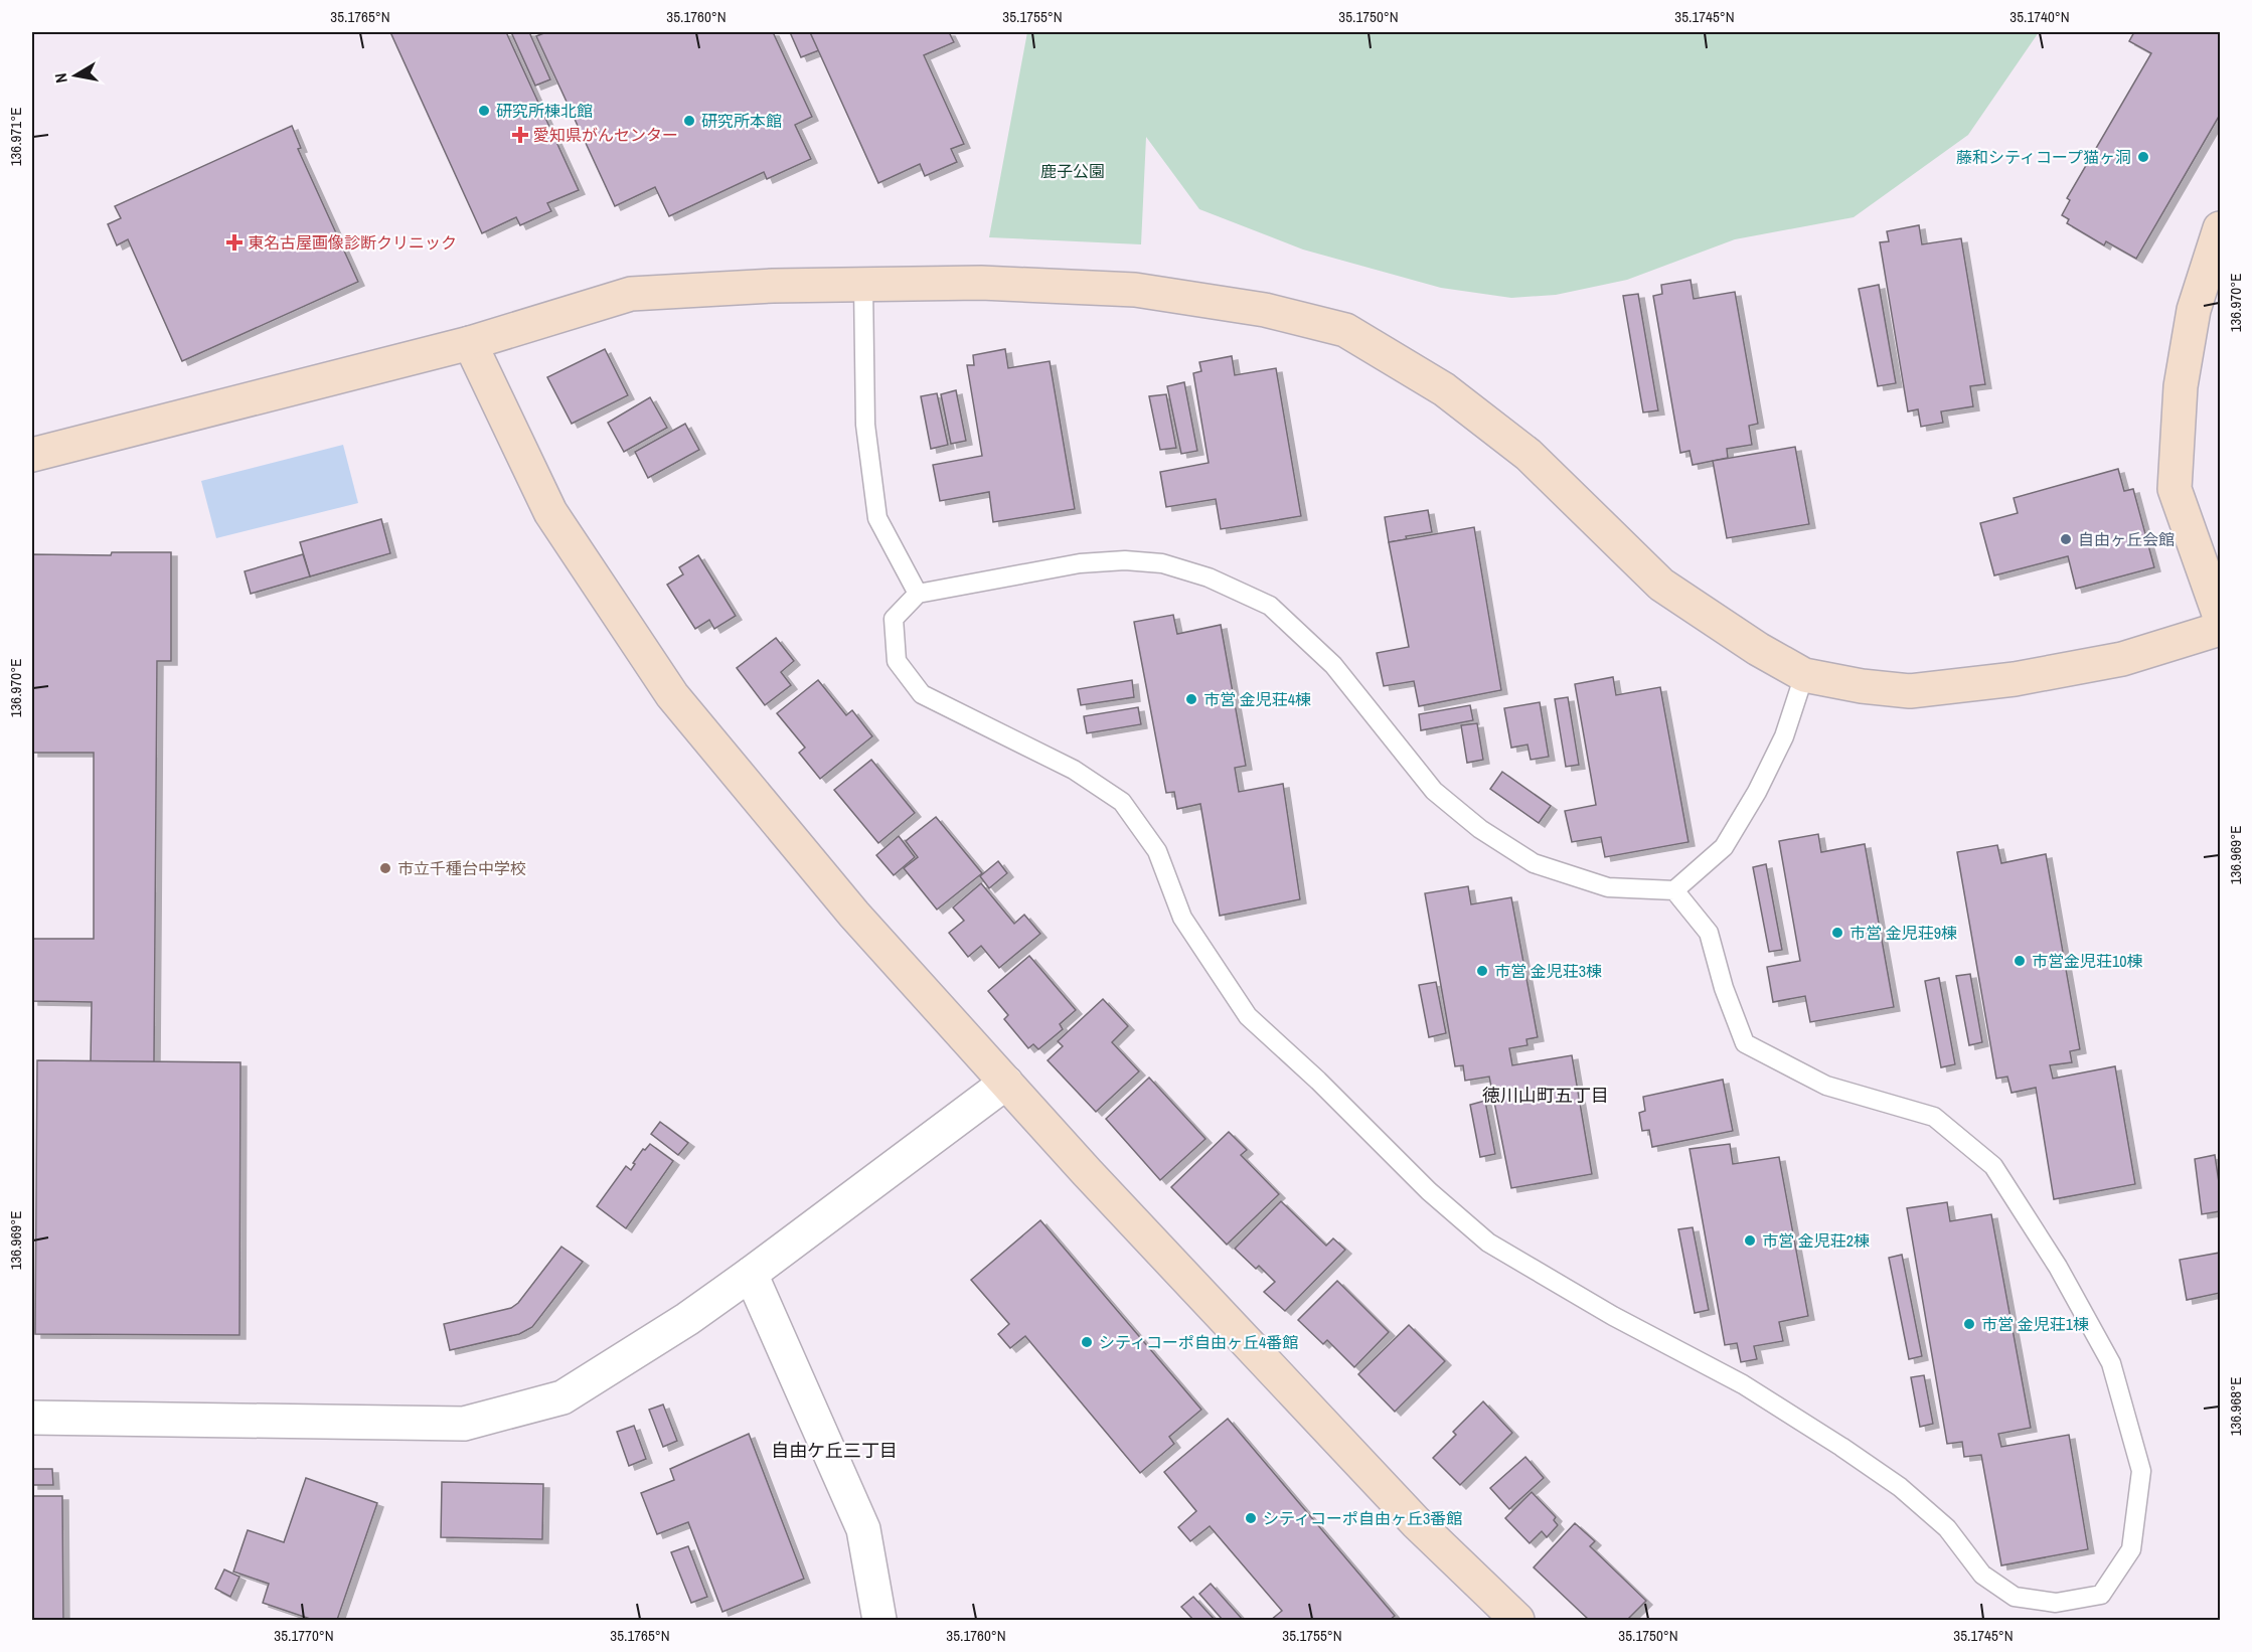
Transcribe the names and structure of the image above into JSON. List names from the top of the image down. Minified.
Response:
{"districts":["徳川山町五丁目","自由ケ丘三丁目"],"parks":["鹿子公園"],"places":{"other":["研究所棟北館","研究所本館","藤和シティコープ猫ヶ洞","自由ヶ丘会館","市営 金児荘4棟","市立千種台中学校","市営 金児荘9棟","市営金児荘10棟","市営 金児荘3棟","市営 金児荘2棟","市営 金児荘1棟","シティコーポ自由ヶ丘4番館","シティコーポ自由ヶ丘3番館"],"health":["愛知県がんセンター","東名古屋画像診断クリニック"]},"north":"left","coordinates":["35.1765°N","35.1760°N","35.1755°N","35.1750°N","35.1745°N","35.1740°N","136.971°E","136.970°E","136.969°E","136.968°E","35.1770°N"]}
